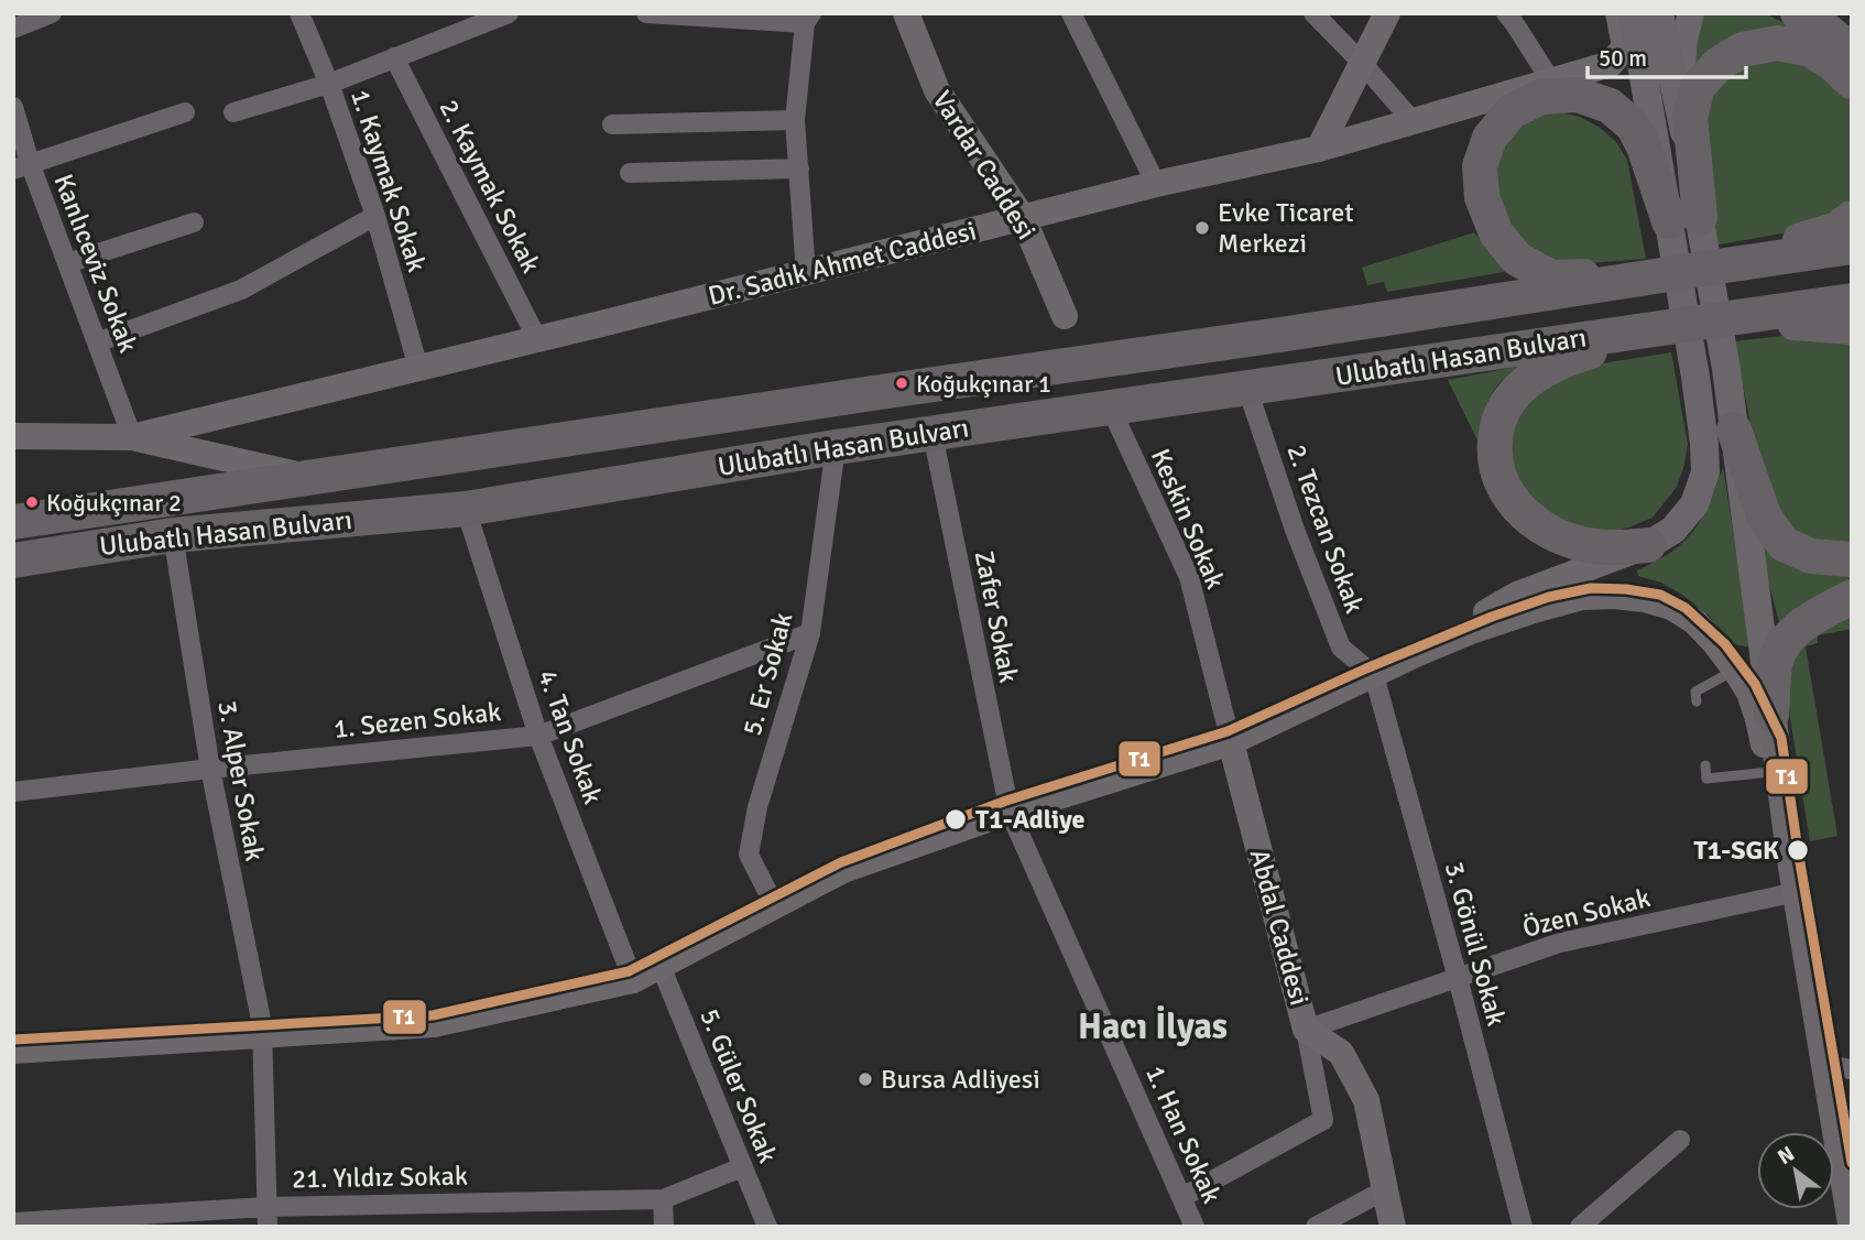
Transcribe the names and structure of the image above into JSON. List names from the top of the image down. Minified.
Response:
{"streets":{"highway":["Ulubatlı Hasan Bulvarı"],"street":["Vardar Caddesi","1. Kaymak Sokak","2. Kaymak Sokak","Kanlıceviz Sokak","Dr. Sadık Ahmet Caddesi","Keskin Sokak","2. Tezcan Sokak","Zafer Sokak","5. Er Sokak","1. Sezen Sokak","4. Tan Sokak","3. Alper Sokak","Özen Sokak","Abdal Caddesi","3. Gönül Sokak","5. Güler Sokak","1. Han Sokak","21. Yıldız Sokak"]},"crossings":[["Vardar Caddesi","Dr. Sadık Ahmet Caddesi"],["1. Kaymak Sokak","Dr. Sadık Ahmet Caddesi"],["2. Kaymak Sokak","Dr. Sadık Ahmet Caddesi"],["Kanlıceviz Sokak","Dr. Sadık Ahmet Caddesi"],["Ulubatlı Hasan Bulvarı","Keskin Sokak"],["Ulubatlı Hasan Bulvarı","2. Tezcan Sokak"],["Ulubatlı Hasan Bulvarı","Zafer Sokak"],["Ulubatlı Hasan Bulvarı","5. Er Sokak"],["Ulubatlı Hasan Bulvarı","4. Tan Sokak"],["Ulubatlı Hasan Bulvarı","3. Alper Sokak"],["Keskin Sokak","Abdal Caddesi"],["2. Tezcan Sokak","3. Gönül Sokak"],["Zafer Sokak","1. Han Sokak"],["5. Er Sokak","1. Sezen Sokak"],["1. Sezen Sokak","4. Tan Sokak"],["1. Sezen Sokak","3. Alper Sokak"],["3. Alper Sokak","21. Yıldız Sokak"],["Özen Sokak","Abdal Caddesi"],["Özen Sokak","3. Gönül Sokak"],["5. Güler Sokak","21. Yıldız Sokak"]],"districts":["Hacı İlyas"],"places":["Evke Ticaret Merkezi","Koğukçınar 1","Koğukçınar 2","T1-Adliye","T1-SGK","Bursa Adliyesi"],"lines":["transit line T1"],"scale_bar":"50 m","north":"top left"}
